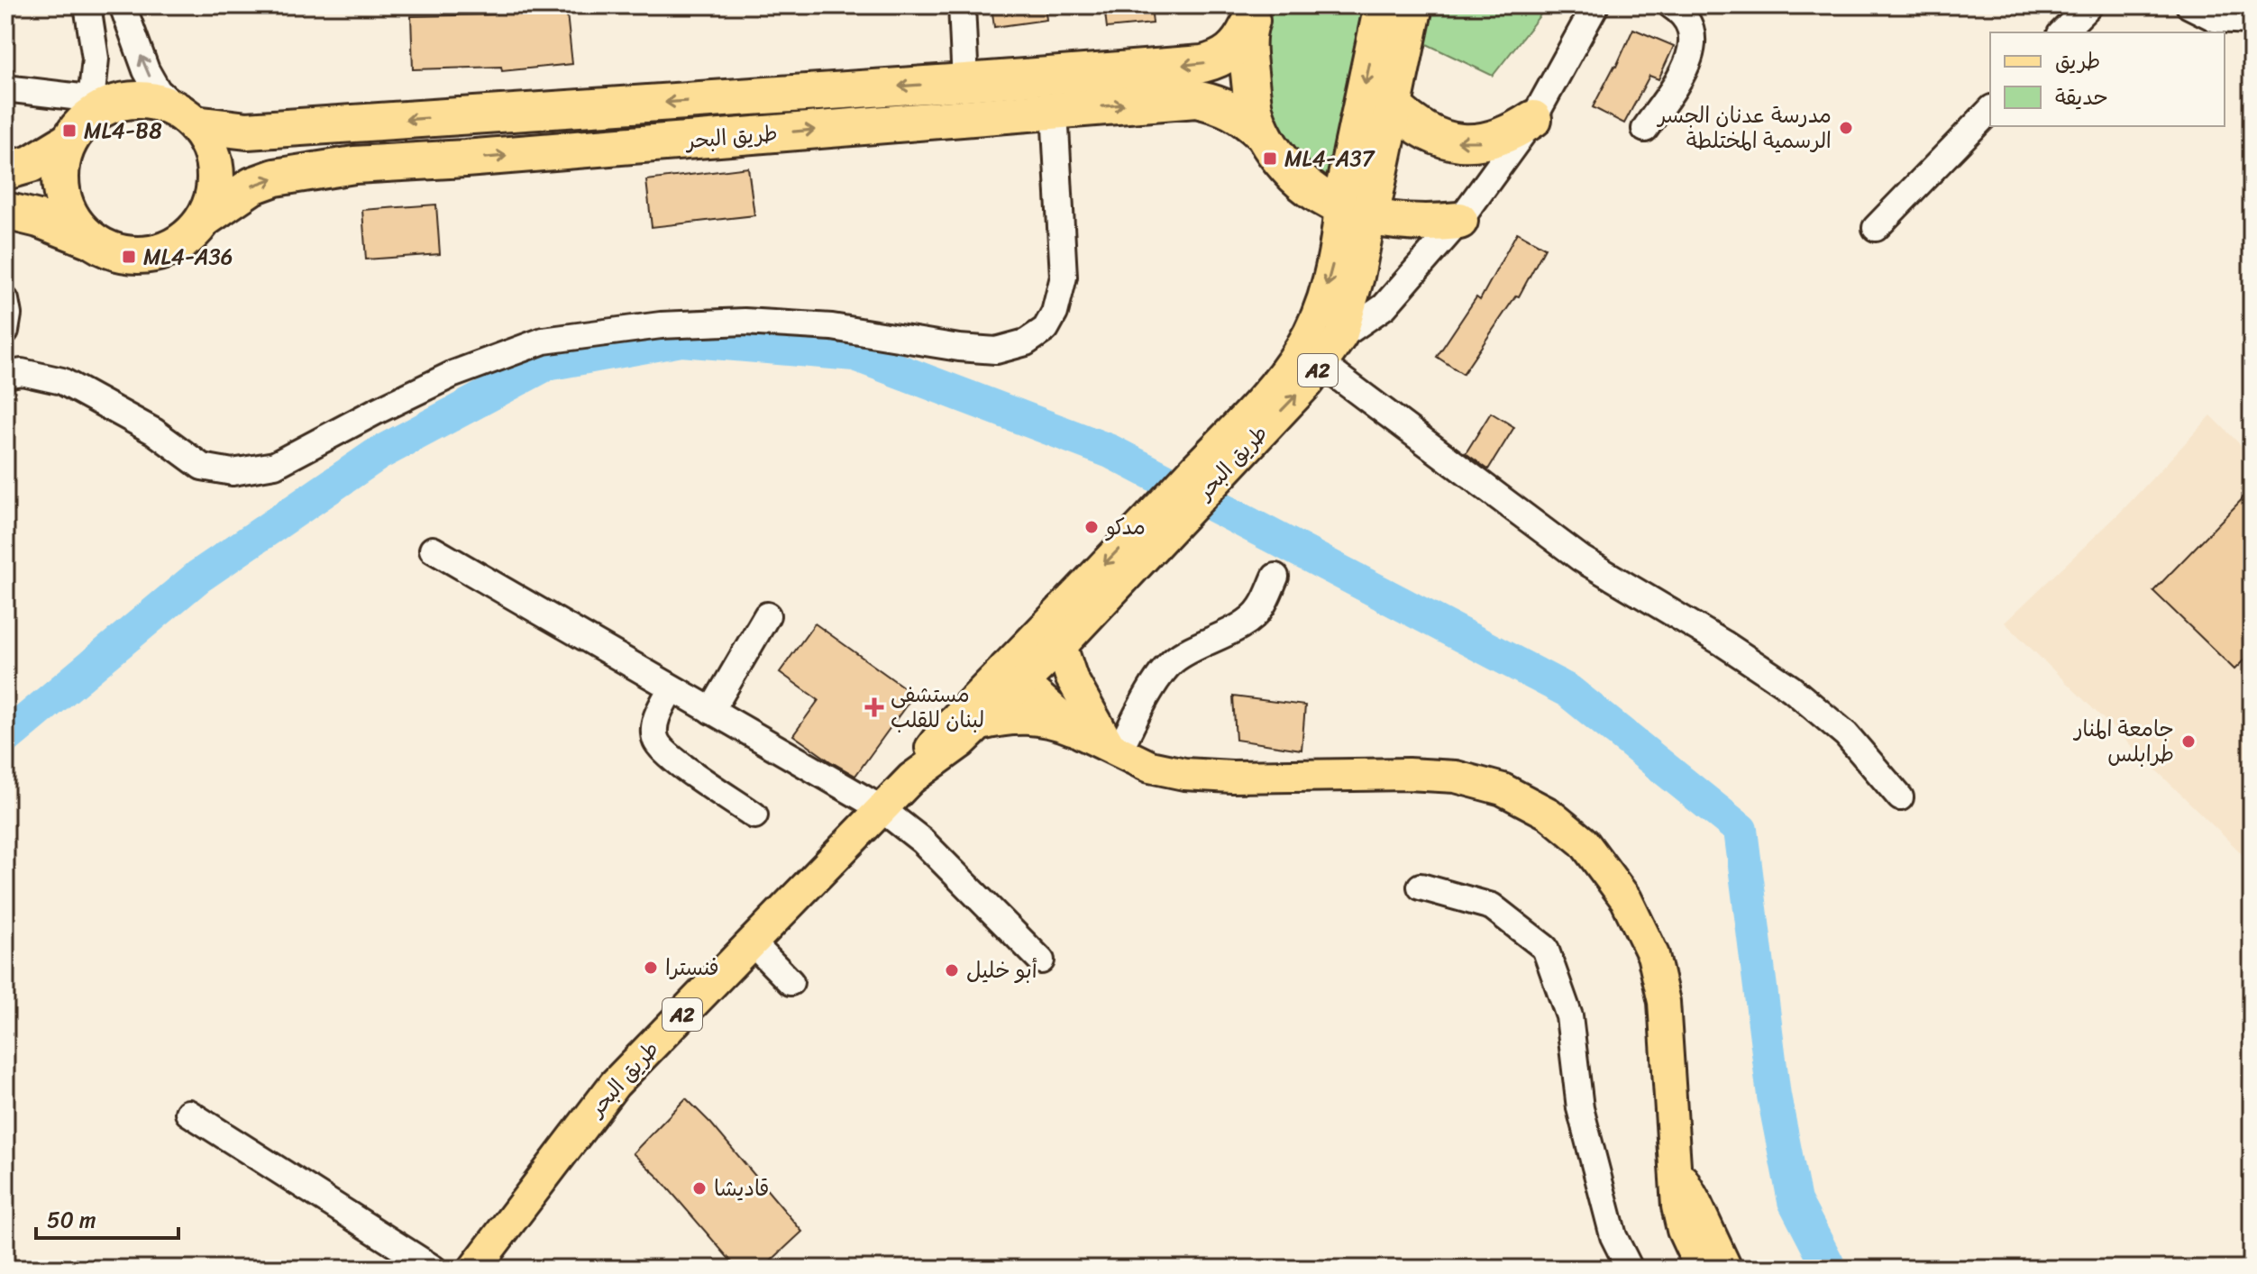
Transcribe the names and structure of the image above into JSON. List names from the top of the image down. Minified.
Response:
{"streets":{"highway":["طريق البحر","A2"]},"crossings":[["طريق البحر","A2"]],"places":{"other":["مدرسة عدنان الجسر الرسمية المختلطة","مدكو","جامعة المنار طرابلس","فنسترا","أبو خليل","قاديشا"],"transit":["ML4-B8","ML4-A37","ML4-A36"],"health":["مستشفى لبنان للقلب"]},"legend":["طريق","حديقة"],"scale_bar":"50 m"}
